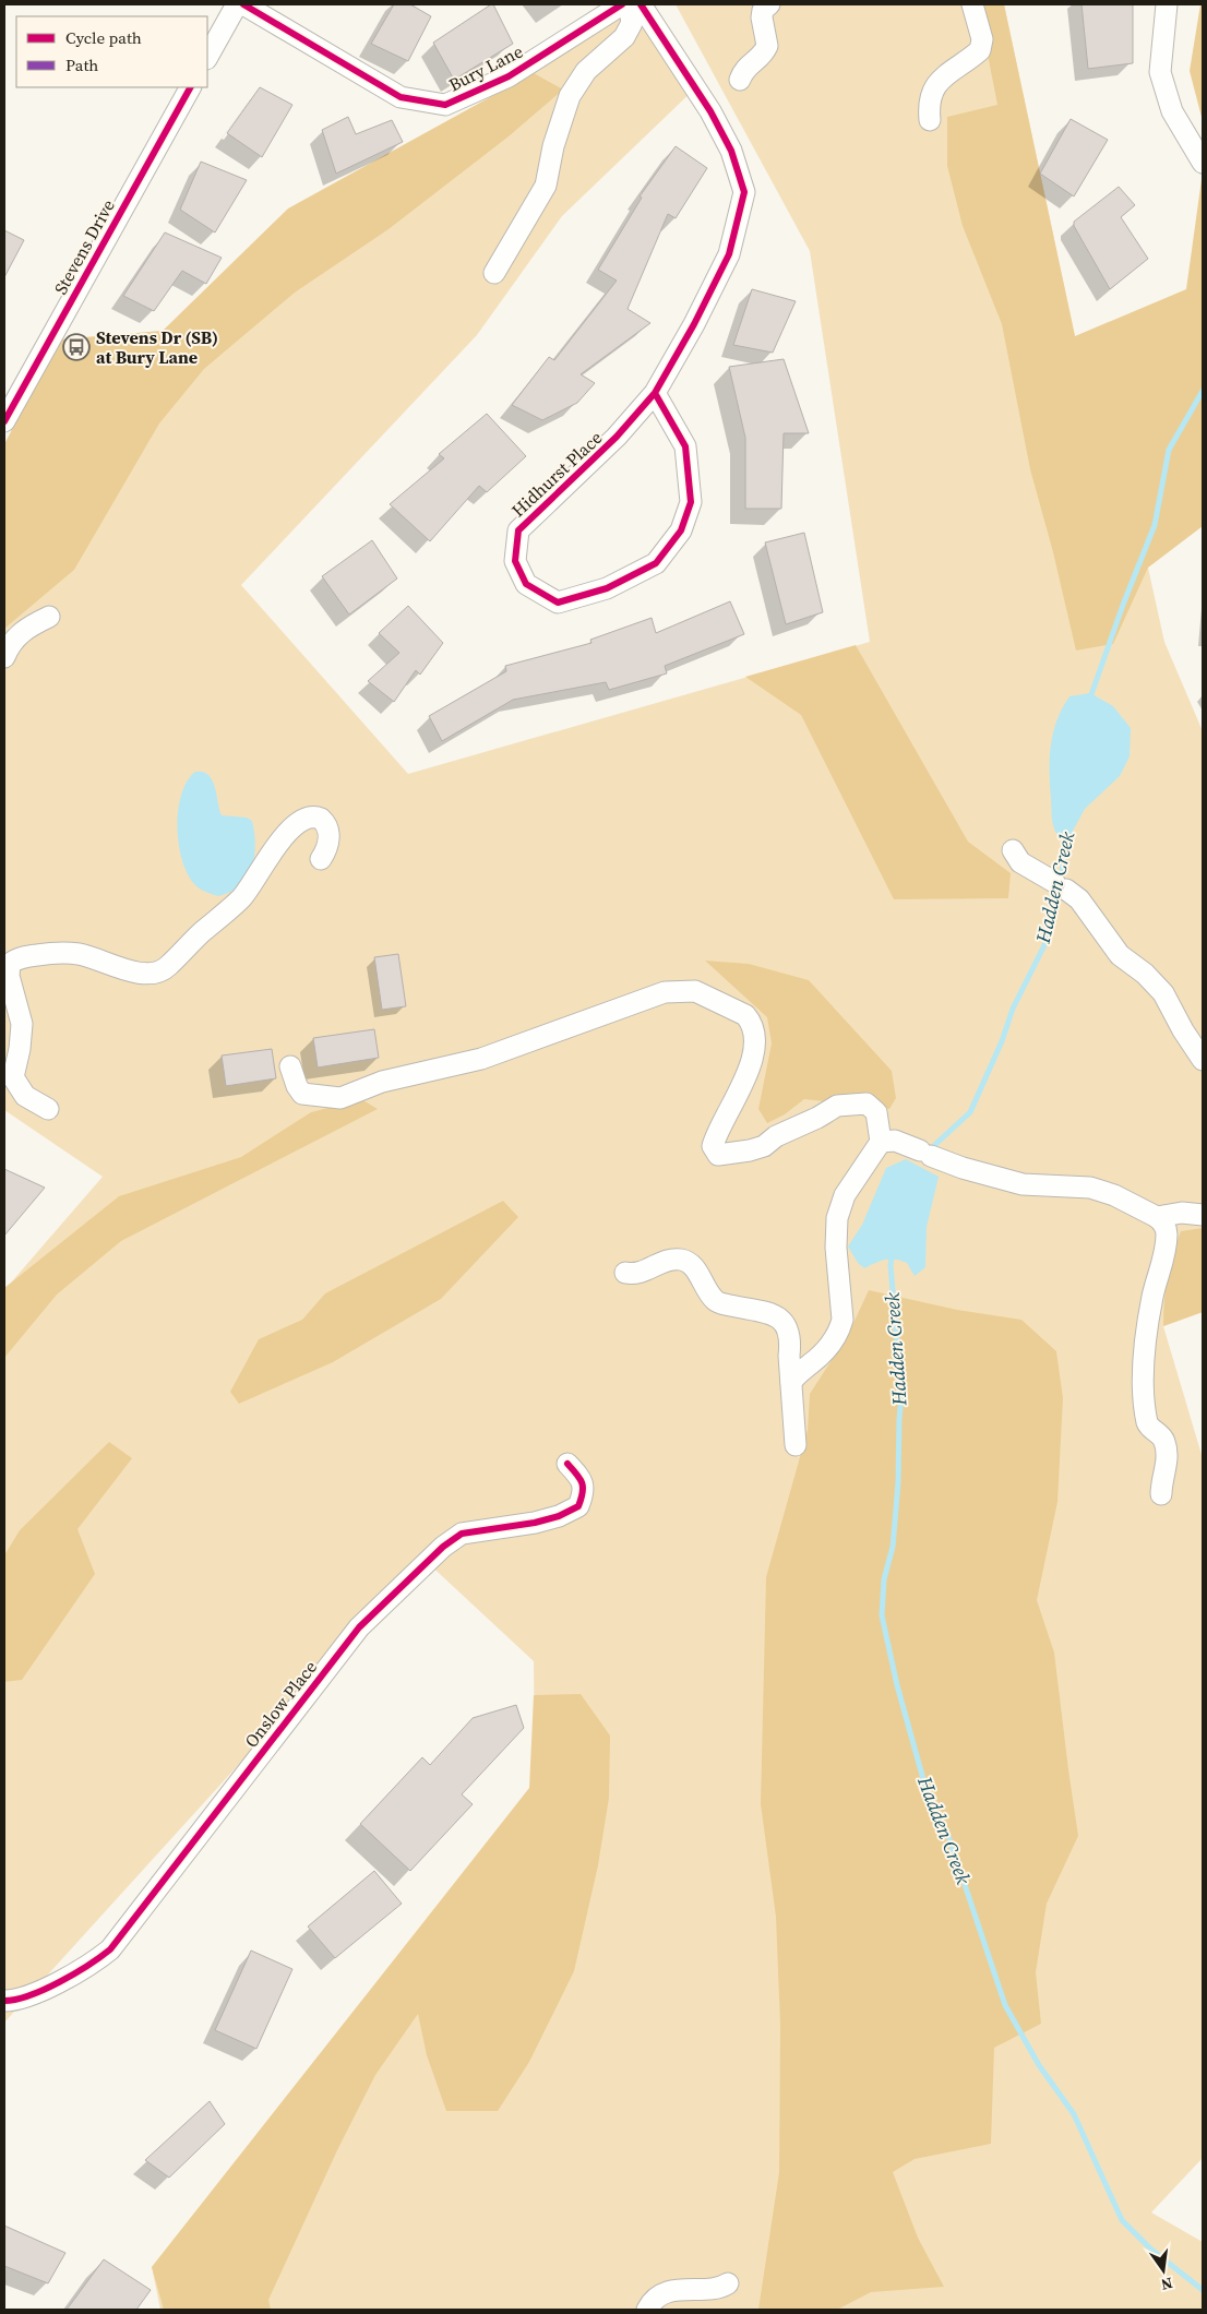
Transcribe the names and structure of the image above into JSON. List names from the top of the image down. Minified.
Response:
{"streets":{"street":["Bury Lane","Stevens Drive","Hidhurst Place","Onslow Place"]},"crossings":[["Bury Lane","Hidhurst Place"]],"water":["Hadden Creek"],"places":{"bus stop":["Stevens Dr (SB) at Bury Lane"]},"legend":["Cycle path","Path"],"north":"bottom"}
